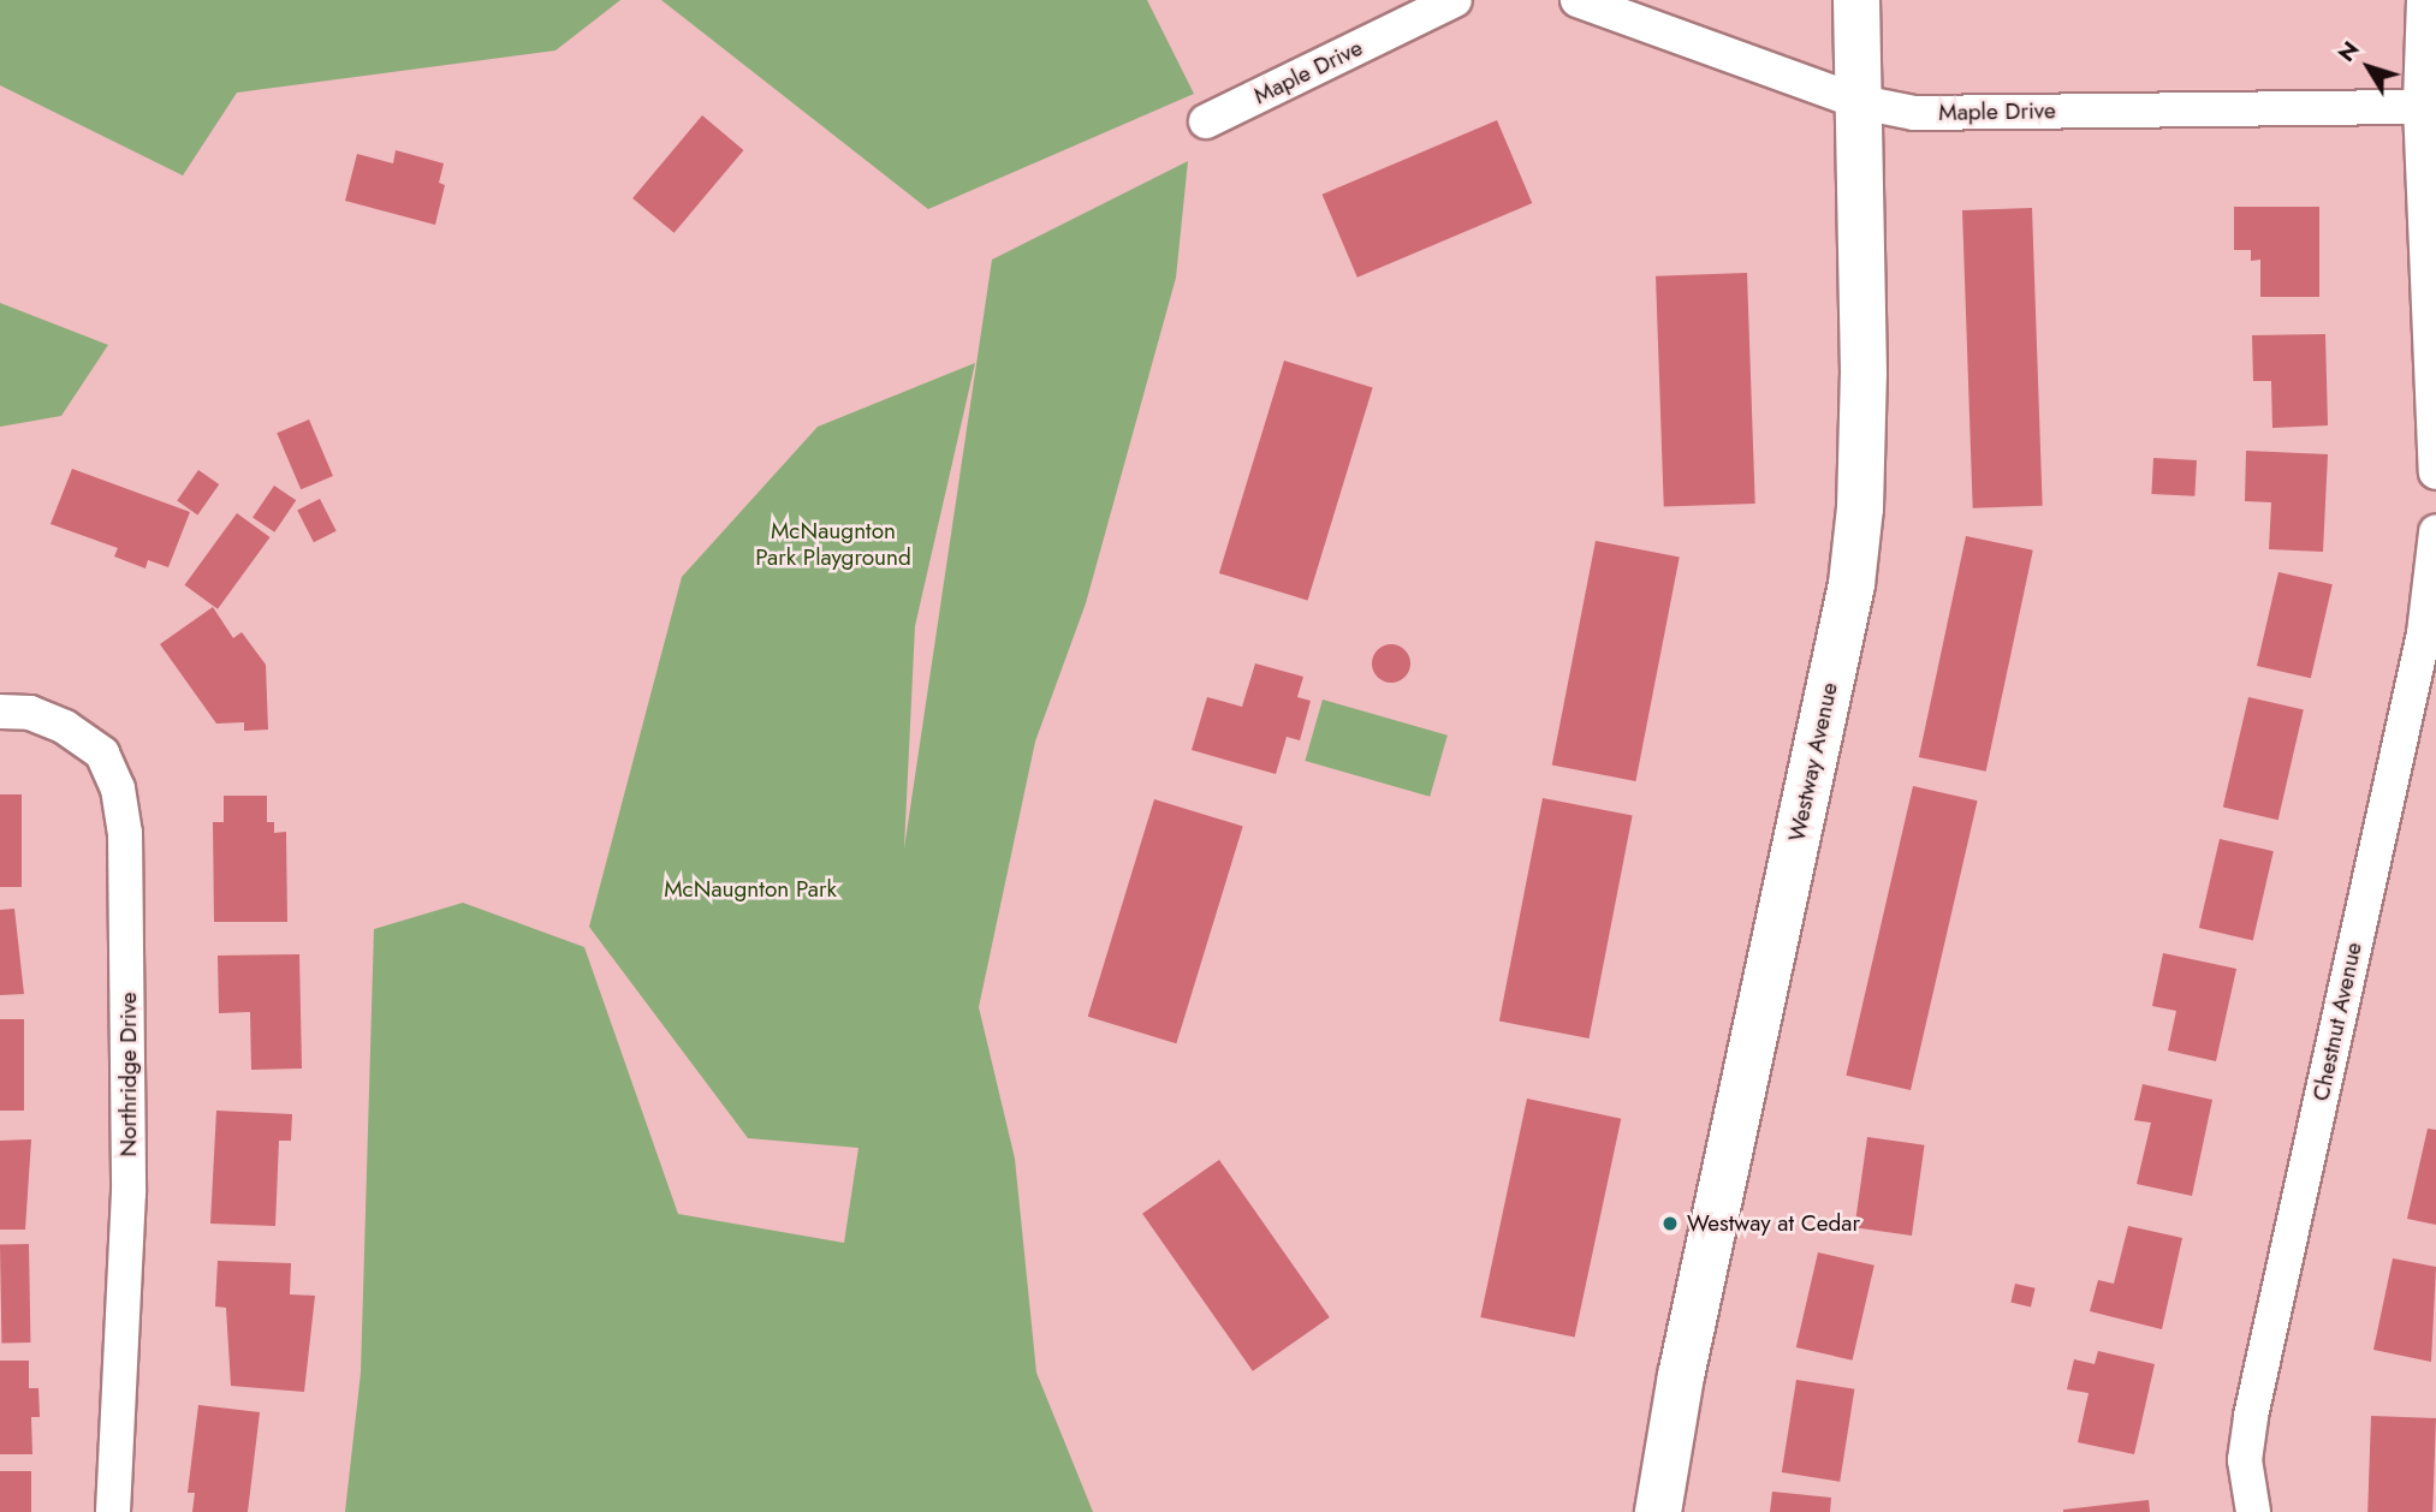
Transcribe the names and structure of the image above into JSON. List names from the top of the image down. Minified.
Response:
{"streets":{"street":["Maple Drive","Westway Avenue","Chestnut Avenue","Northridge Drive"]},"crossings":[["Maple Drive","Westway Avenue"]],"parks":["McNaugnton Park Playground","McNaugnton Park"],"places":["Westway at Cedar"],"north":"top left"}
